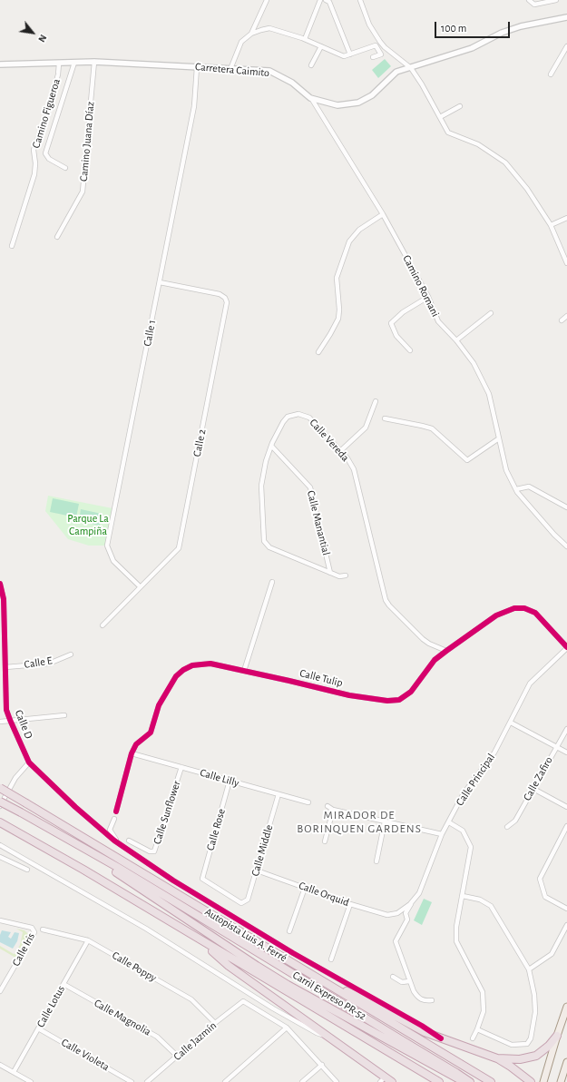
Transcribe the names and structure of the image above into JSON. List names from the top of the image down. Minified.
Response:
{"streets":{"highway":["Autopista Luis A. Ferré","Carril Expreso PR-52"],"street":["Carretera Caimito","Camino Figueroa","Camino Juana Díaz","Camino Romani","Calle 1","Calle Vereda","Calle 2","Calle Manantial","Calle E","Calle Tulip","Calle D","Calle Lilly","Calle Zafiro","Calle Principal","Calle Sunflower","Calle Rose","Calle Middle","Calle Orquid","Calle Iris","Calle Poppy","Calle Lotus","Calle Magnolia","Calle Jazmín","Calle Violeta"]},"crossings":[["Carretera Caimito","Camino Figueroa"],["Carretera Caimito","Camino Juana Díaz"],["Carretera Caimito","Camino Romani"],["Carretera Caimito","Calle 1"],["Calle 1","Calle 2"],["Calle Vereda","Calle Manantial"],["Calle Vereda","Calle Tulip"],["Calle E","Calle D"],["Calle Tulip","Calle Lilly"],["Calle Tulip","Calle Principal"],["Calle Lilly","Calle Sunflower"],["Calle Lilly","Calle Rose"],["Calle Lilly","Calle Middle"],["Calle Principal","Calle Orquid"],["Calle Rose","Calle Middle"],["Calle Middle","Calle Orquid"],["Calle Poppy","Calle Lotus"],["Calle Poppy","Calle Jazmín"],["Calle Lotus","Calle Magnolia"],["Calle Lotus","Calle Violeta"],["Calle Magnolia","Calle Jazmín"]],"districts":["MIRADOR DE BORINQUEN GARDENS"],"parks":["Parque La Campiña"],"scale_bar":"100 m","north":"bottom right"}
